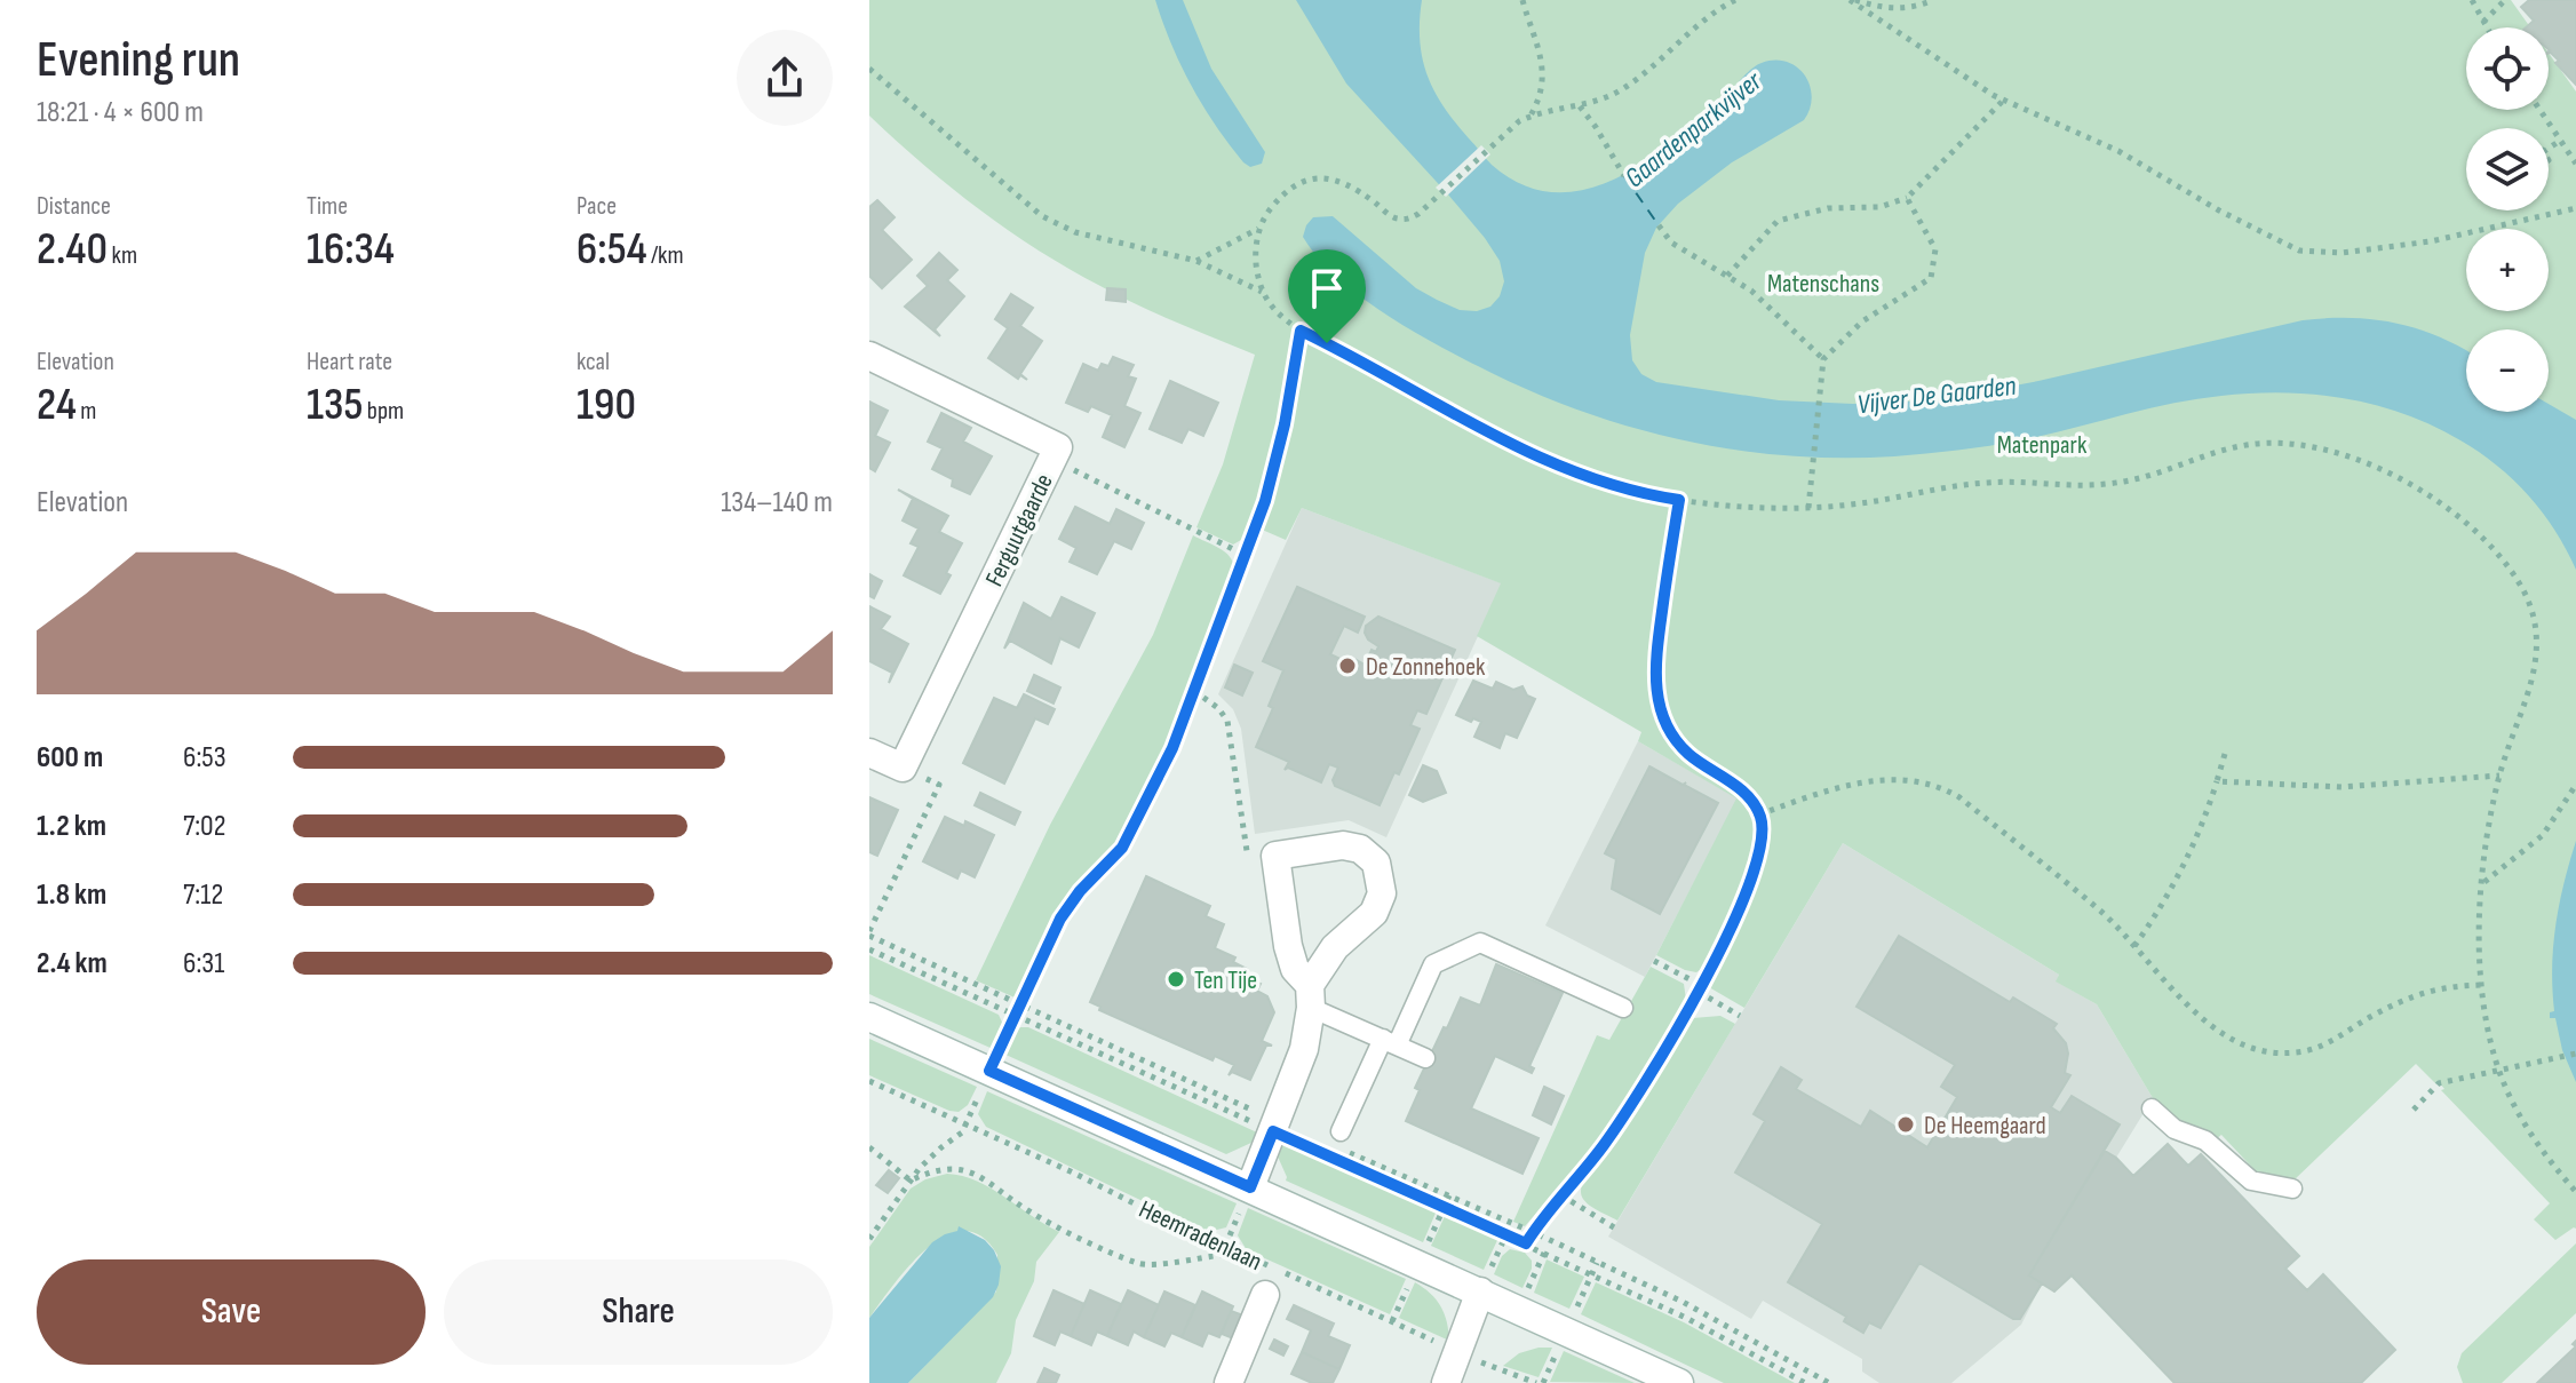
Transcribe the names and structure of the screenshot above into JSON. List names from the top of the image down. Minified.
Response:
{"streets":{"street":["Ferguutgaarde"],"path":["Heemradenlaan"]},"water":["Gaardenparkvijver","Vijver De Gaarden"],"parks":["Matenschans","Matenpark"],"places":["De Zonnehoek","Ten Tije","De Heemgaard"],"page":{"heading":["Evening run","18:21 · 4 × 600 m"],"map_buttons":["+","−"],"stats":[["Distance","2.40 km"],["Time","16:34"],["Pace","6:54 /km"],["Elevation","24 m"],["Heart rate","135 bpm"],["kcal","190"]],"chart":["Elevation","134–140 m"],"list":[{"name":"600 m","note":"6:53"},{"name":"1.2 km","note":"7:02"},{"name":"1.8 km","note":"7:12"},{"name":"2.4 km","note":"6:31"}],"buttons":["Save","Share"]}}
